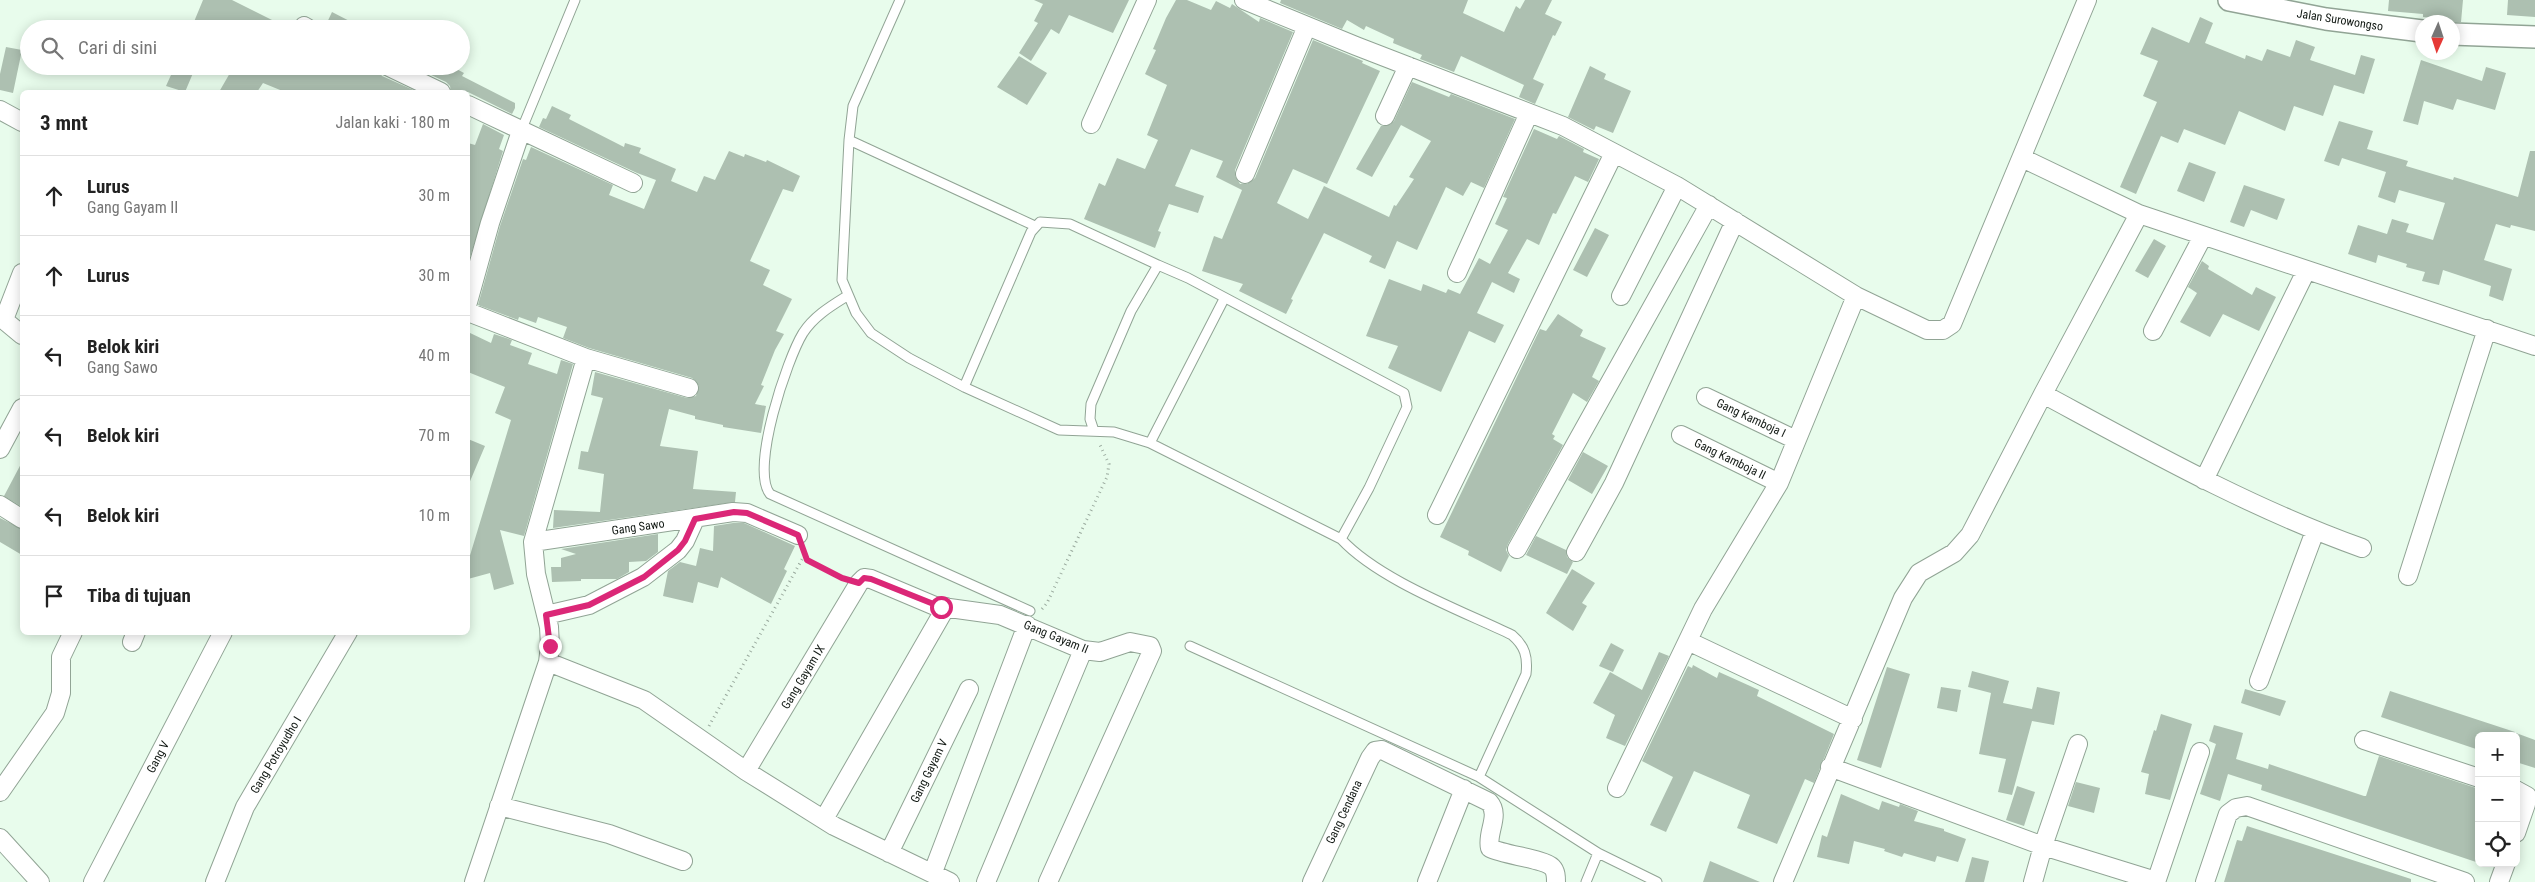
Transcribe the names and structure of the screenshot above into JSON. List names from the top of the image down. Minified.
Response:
{"streets":{"street":["Jalan Surowongso","Gang Kamboja I","Gang Kamboja II","Gang Sawo","Gang Gayam II","Gang Gayam IX","Gang Potroyudho I","Gang V","Gang Gayam V","Gang Cendana"]},"crossings":[["Gang Gayam II","Gang Gayam IX"]],"north":"bottom","page":{"search":"Cari di sini","heading":["3 mnt","Jalan kaki · 180 m"],"list":[["Lurus","Gang Gayam II","30 m"],["Lurus","30 m"],["Belok kiri","Gang Sawo","40 m"],["Belok kiri","70 m"],["Belok kiri","10 m"],"Tiba di tujuan"],"map_buttons":["+","−"]}}
